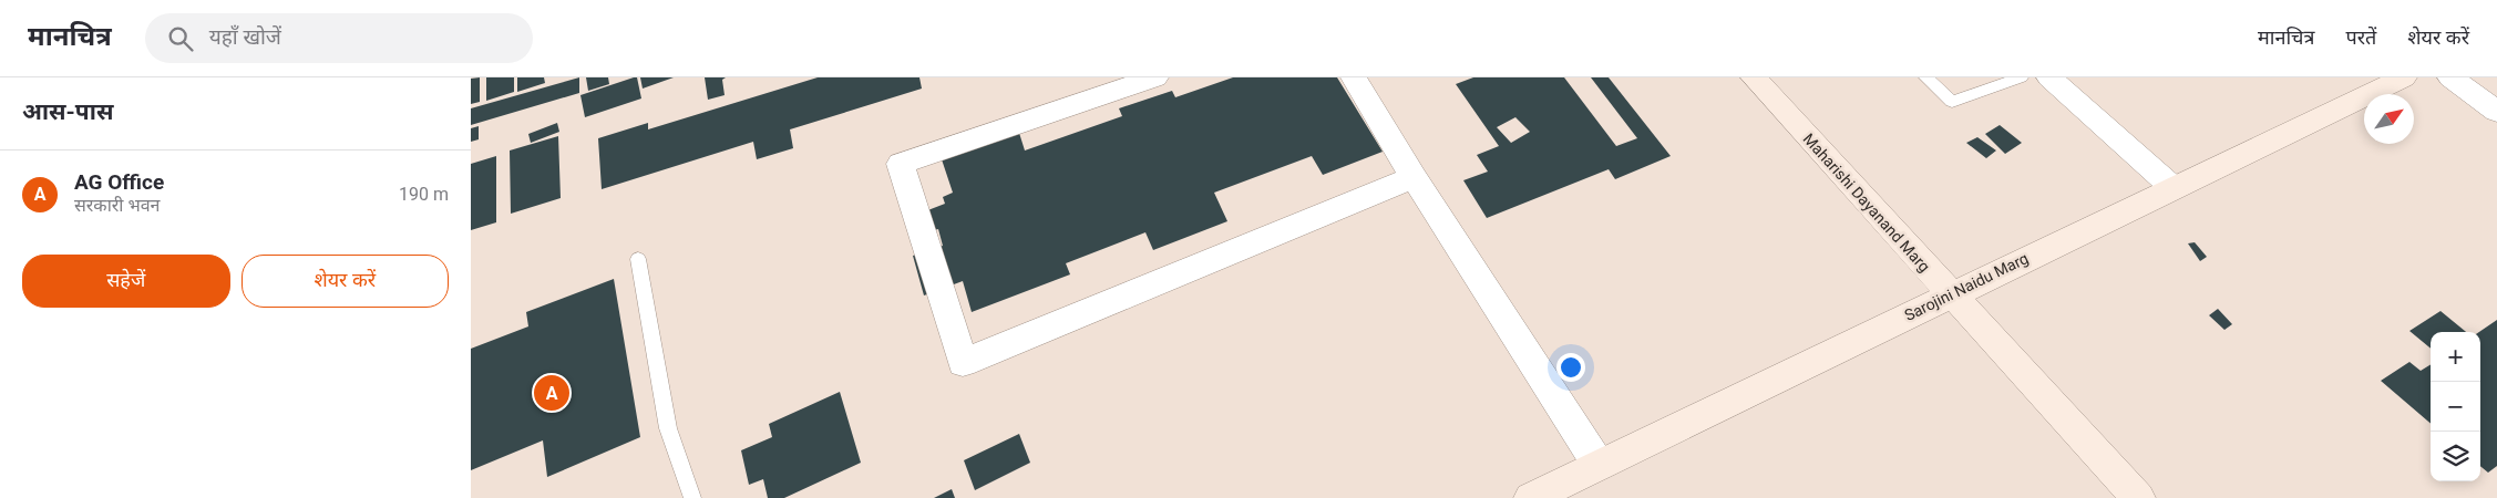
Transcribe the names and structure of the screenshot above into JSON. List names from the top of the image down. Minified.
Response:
{"streets":{"main road":["Maharishi Dayanand Marg","Sarojini Naidu Marg"]},"crossings":[["Maharishi Dayanand Marg","Sarojini Naidu Marg"]],"north":"top right","page":{"header":"मानचित्र","search":"यहाँ खोजें","nav":["मानचित्र","परतें","शेयर करें"],"heading":"आस-पास","list":[{"mark":"A","name":"AG Office","note":"सरकारी भवन","value":"190 m"}],"buttons":["सहेजें","शेयर करें"],"map_buttons":["+","−"],"pins":"A"}}
